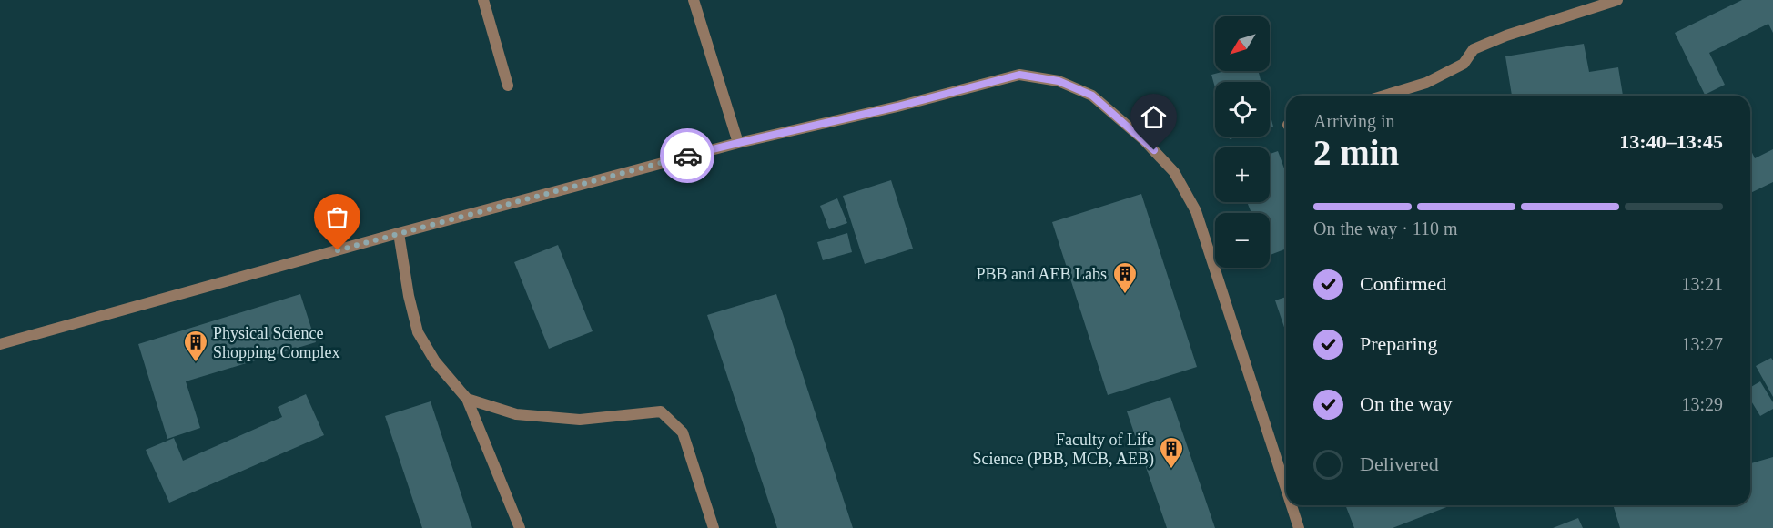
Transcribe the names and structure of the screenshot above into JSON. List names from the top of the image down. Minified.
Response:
{"places":{"building":["PBB and AEB Labs","Physical Science Shopping Complex","Faculty of Life Science (PBB, MCB, AEB)"]},"north":"bottom left","page":{"map_buttons":["+","−"],"heading":["2 min","Arriving in","13:40–13:45"],"bar":"On the way · 110 m","list":[["Confirmed","13:21"],["Preparing","13:27"],["On the way","13:29"],"Delivered"]}}
